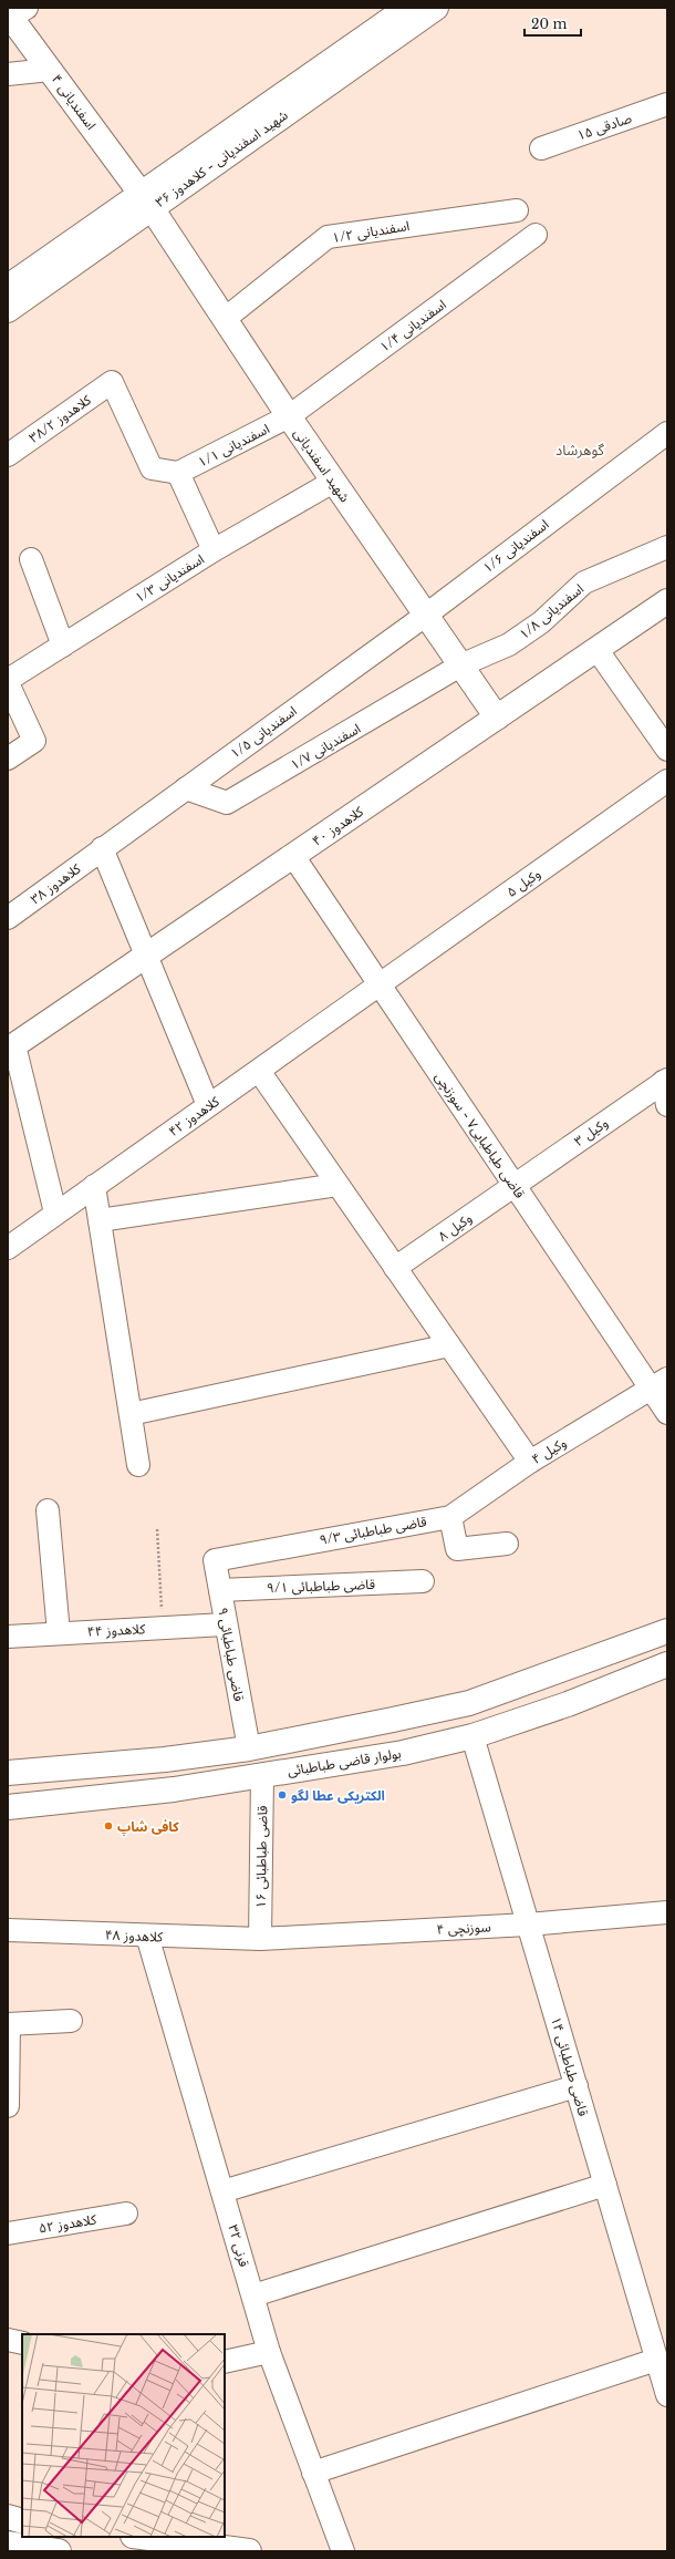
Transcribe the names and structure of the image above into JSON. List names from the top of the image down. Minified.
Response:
{"streets":{"street":["اسفندیانی ۴","صادقی ۱۵","شهید اسفندیانی - کلاهدوز ۳۶","اسفندیانی ۱/۲","اسفندیانی ۱/۴","کلاهدوز ۳۸/۲","اسفندیانی ۱/۱","شهید اسفندیانی","اسفندیانی ۱/۶","اسفندیانی ۱/۳","اسفندیانی ۱/۸","اسفندیانی ۱/۵","۱/۷ اسفندیانی","کلاهدوز ۴۰","وکيل ۵","کلاهدوز ۳۸","کلاهدوز ۴۲","وکيل ۳","قاضی طباطبایی۷ - سوزنچی","وکيل ۸","وکيل ۴","قاضی طباطبائی ۹/۳","قاضی طباطبائی ۹/۱","کلاهدوز ۴۴","قاضی طباطبائی ۹","بولوار قاضی طباطبائی","قاضی طباطبائی ۱۶","سوزنچی ۴","کلاهدوز ۴۸","قاضی طباطبائی ۱۴","کلاهدوز ۵۲","قرنی ۳۲"]},"crossings":[["اسفندیانی ۴","شهید اسفندیانی - کلاهدوز ۳۶"],["اسفندیانی ۴","شهید اسفندیانی"],["شهید اسفندیانی - کلاهدوز ۳۶","شهید اسفندیانی"],["اسفندیانی ۱/۲","شهید اسفندیانی"],["اسفندیانی ۱/۴","اسفندیانی ۱/۱"],["اسفندیانی ۱/۴","شهید اسفندیانی"],["کلاهدوز ۳۸/۲","اسفندیانی ۱/۱"],["اسفندیانی ۱/۱","شهید اسفندیانی"],["شهید اسفندیانی","اسفندیانی ۱/۶"],["شهید اسفندیانی","اسفندیانی ۱/۳"],["شهید اسفندیانی","اسفندیانی ۱/۸"],["شهید اسفندیانی","اسفندیانی ۱/۵"],["شهید اسفندیانی","۱/۷ اسفندیانی"],["شهید اسفندیانی","کلاهدوز ۴۰"],["اسفندیانی ۱/۶","اسفندیانی ۱/۵"],["اسفندیانی ۱/۸","۱/۷ اسفندیانی"],["اسفندیانی ۱/۵","۱/۷ اسفندیانی"],["اسفندیانی ۱/۵","کلاهدوز ۳۸"],["کلاهدوز ۴۰","قاضی طباطبایی۷ - سوزنچی"],["وکيل ۵","کلاهدوز ۴۲"],["وکيل ۵","قاضی طباطبایی۷ - سوزنچی"],["کلاهدوز ۴۲","قاضی طباطبایی۷ - سوزنچی"],["وکيل ۳","قاضی طباطبایی۷ - سوزنچی"],["وکيل ۳","وکيل ۸"],["قاضی طباطبایی۷ - سوزنچی","وکيل ۸"],["قاضی طباطبایی۷ - سوزنچی","وکيل ۴"],["وکيل ۴","قاضی طباطبائی ۹/۳"],["قاضی طباطبائی ۹/۳","قاضی طباطبائی ۹"],["قاضی طباطبائی ۹/۱","قاضی طباطبائی ۹"],["کلاهدوز ۴۴","قاضی طباطبائی ۹"],["بولوار قاضی طباطبائی","قاضی طباطبائی ۱۶"],["بولوار قاضی طباطبائی","قاضی طباطبائی ۱۴"],["قاضی طباطبائی ۱۶","سوزنچی ۴"],["قاضی طباطبائی ۱۶","کلاهدوز ۴۸"],["سوزنچی ۴","کلاهدوز ۴۸"],["سوزنچی ۴","قاضی طباطبائی ۱۴"],["کلاهدوز ۴۸","قرنی ۳۲"]],"districts":["گوهرشاد"],"places":["الکتریکی عطا لگو","کافی شاپ"],"scale_bar":"20 m"}
